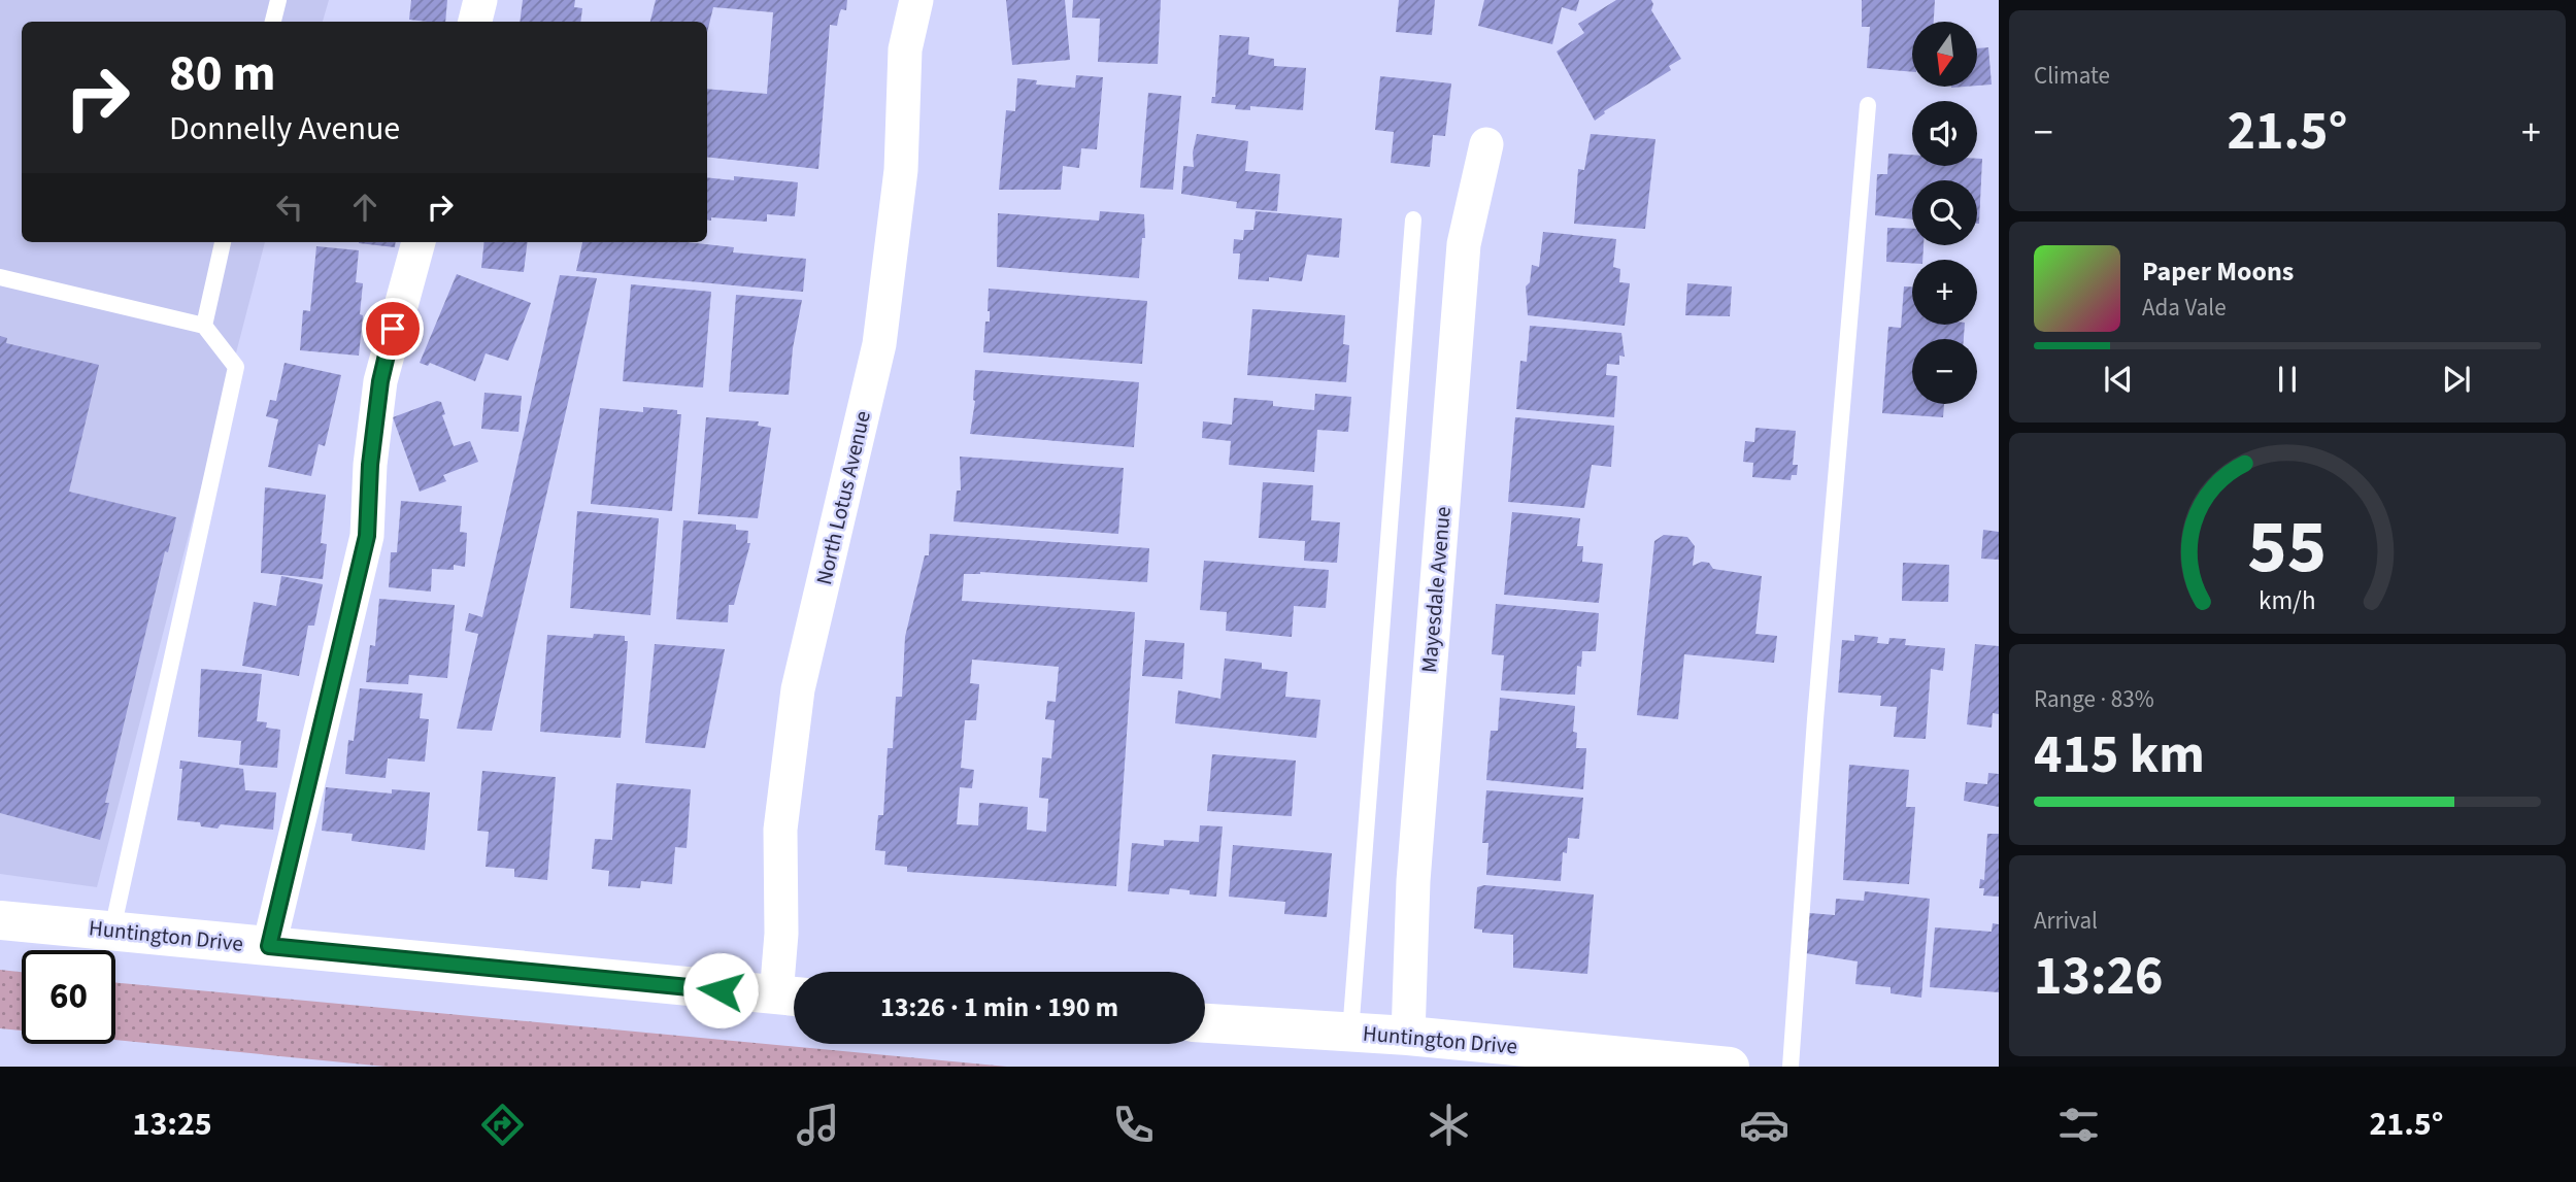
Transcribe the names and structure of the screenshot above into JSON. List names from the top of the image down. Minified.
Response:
{"streets":{"main road":["Huntington Drive"],"street":["North Lotus Avenue","Mayesdale Avenue"]},"crossings":[["North Lotus Avenue","Huntington Drive"],["Mayesdale Avenue","Huntington Drive"]],"north":"bottom","page":{"tile":["Climate",["Range · 83%","415 km"],["Arrival","13:26"]],"map_buttons":["+","−"],"turn":["80 m","Donnelly Avenue"],"heat":["−","21.5°","+"],"song":["Paper Moons","Ada Vale"],"limit":"60","trip":"13:26 · 1 min · 190 m","tabs":["13:25","21.5°"],"gauge":["55","km/h"]}}
